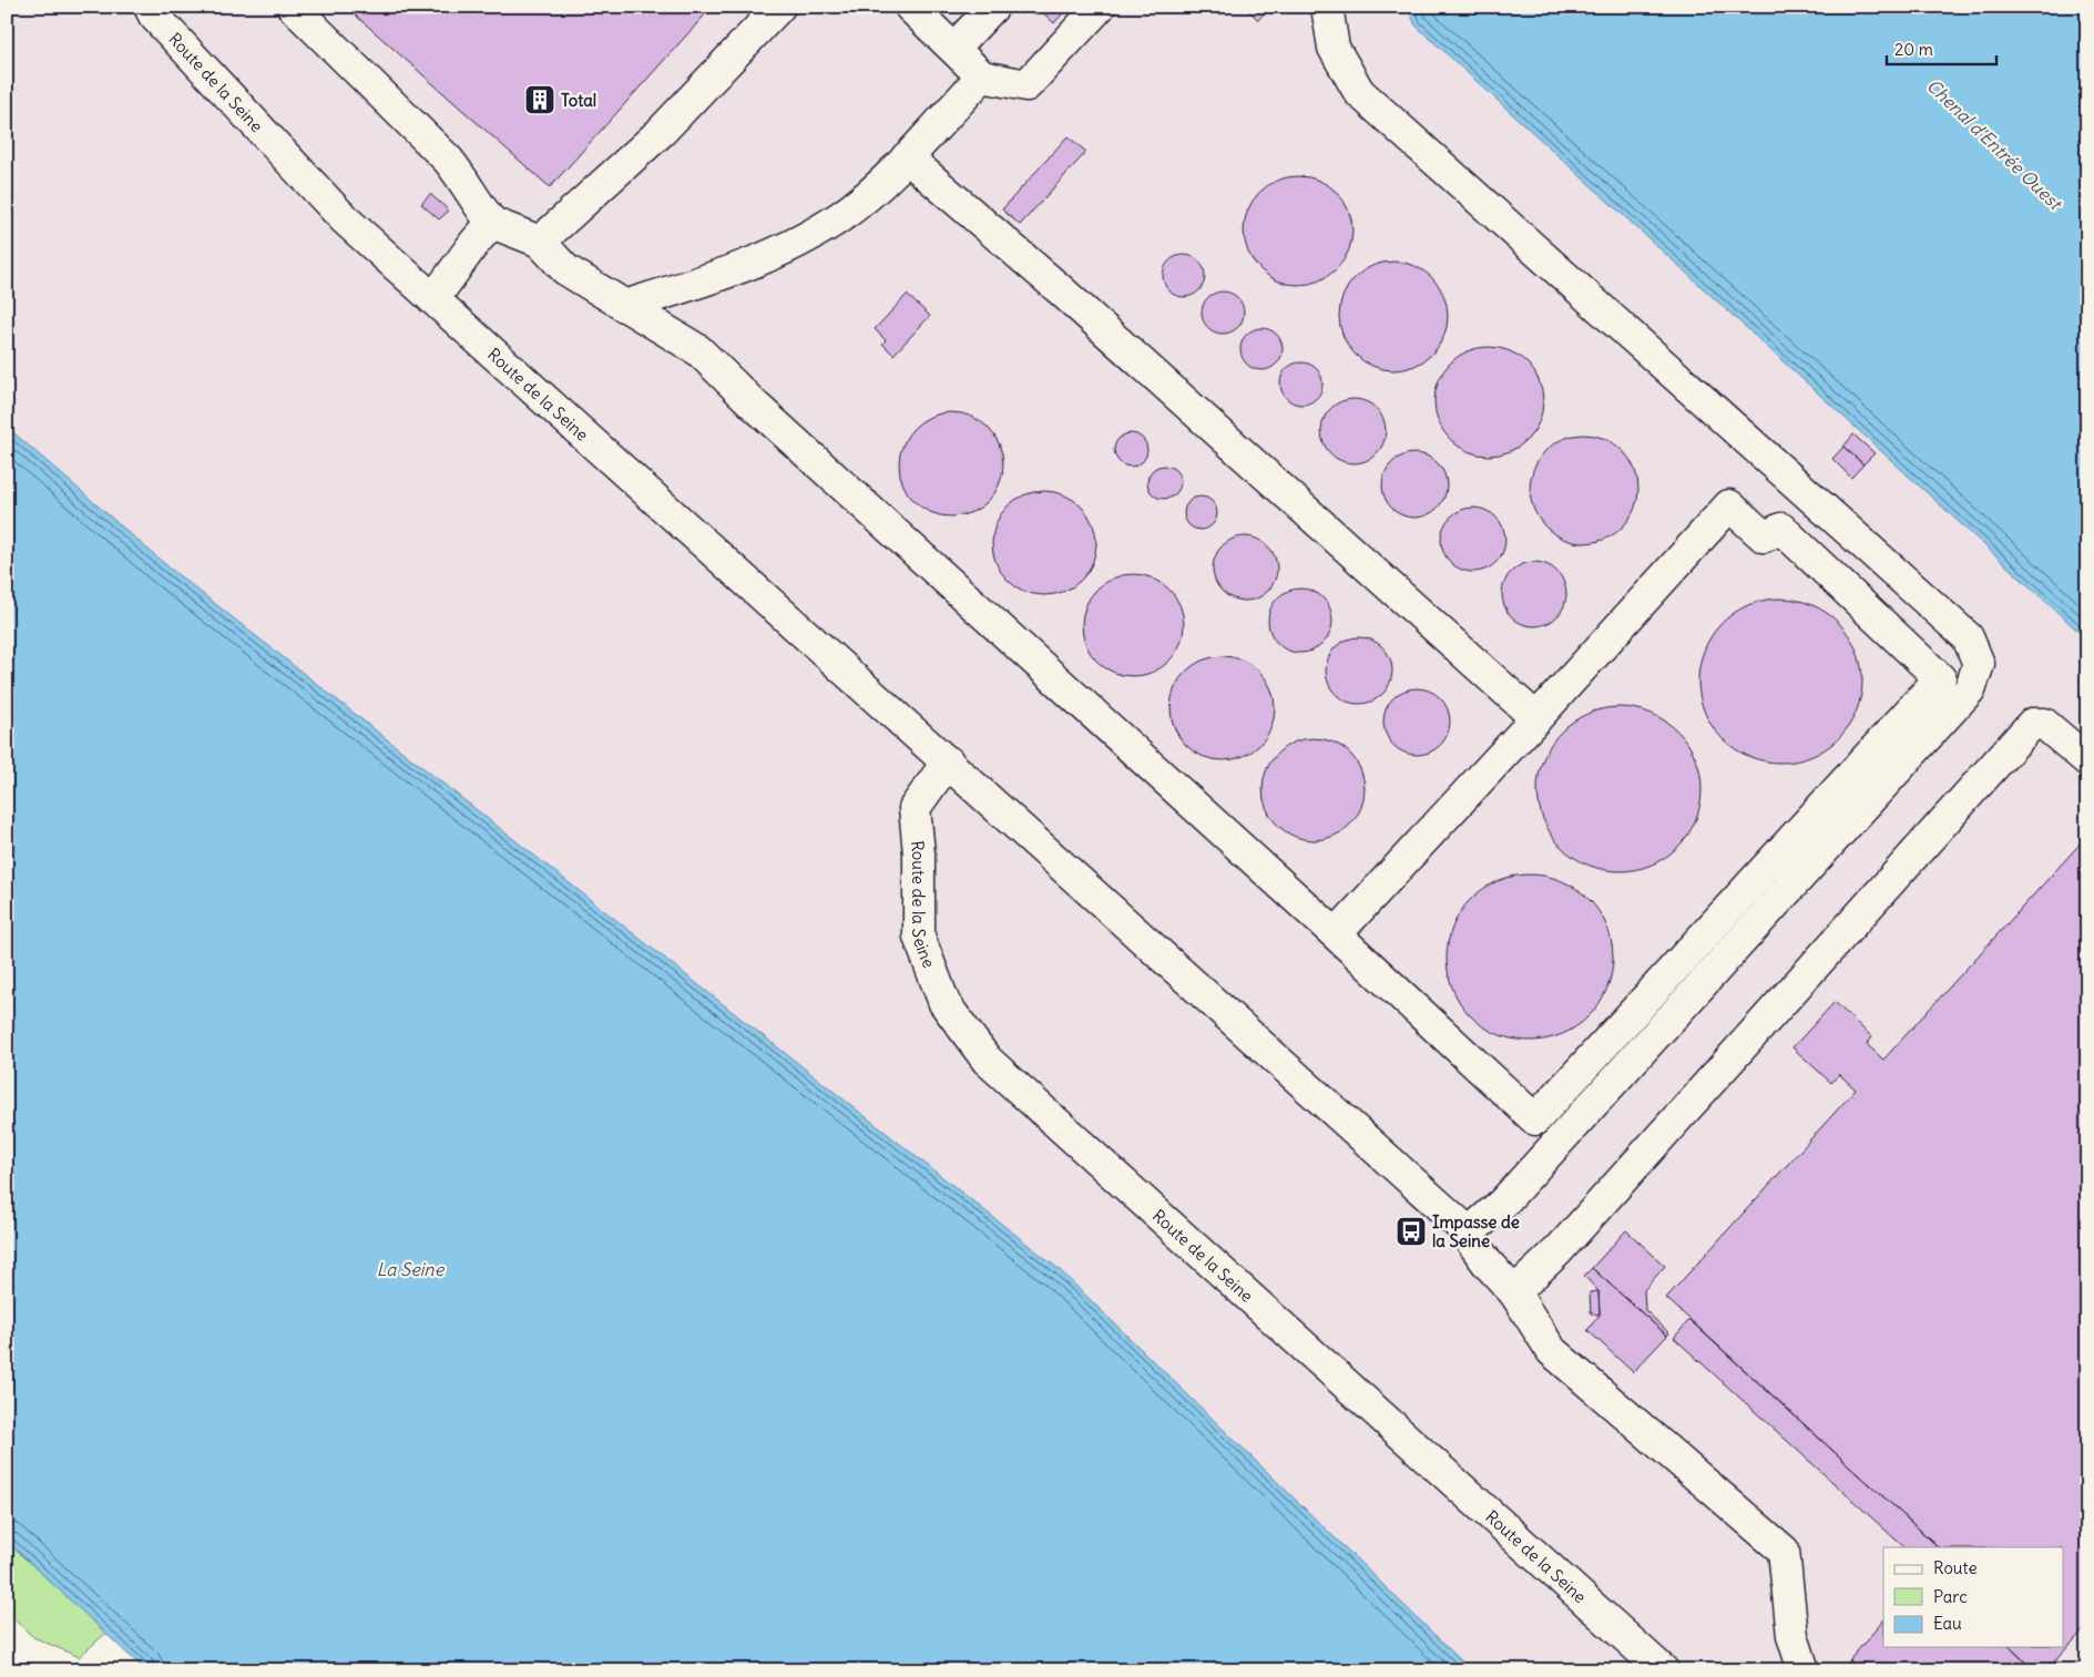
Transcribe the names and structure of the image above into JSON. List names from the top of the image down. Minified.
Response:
{"streets":{"lane":["Route de la Seine"]},"water":["Chenal d'Entrée Ouest","La Seine"],"places":{"building":["Total"],"bus stop":["Impasse de la Seine"]},"legend":["Route","Parc","Eau"],"scale_bar":"20 m"}
